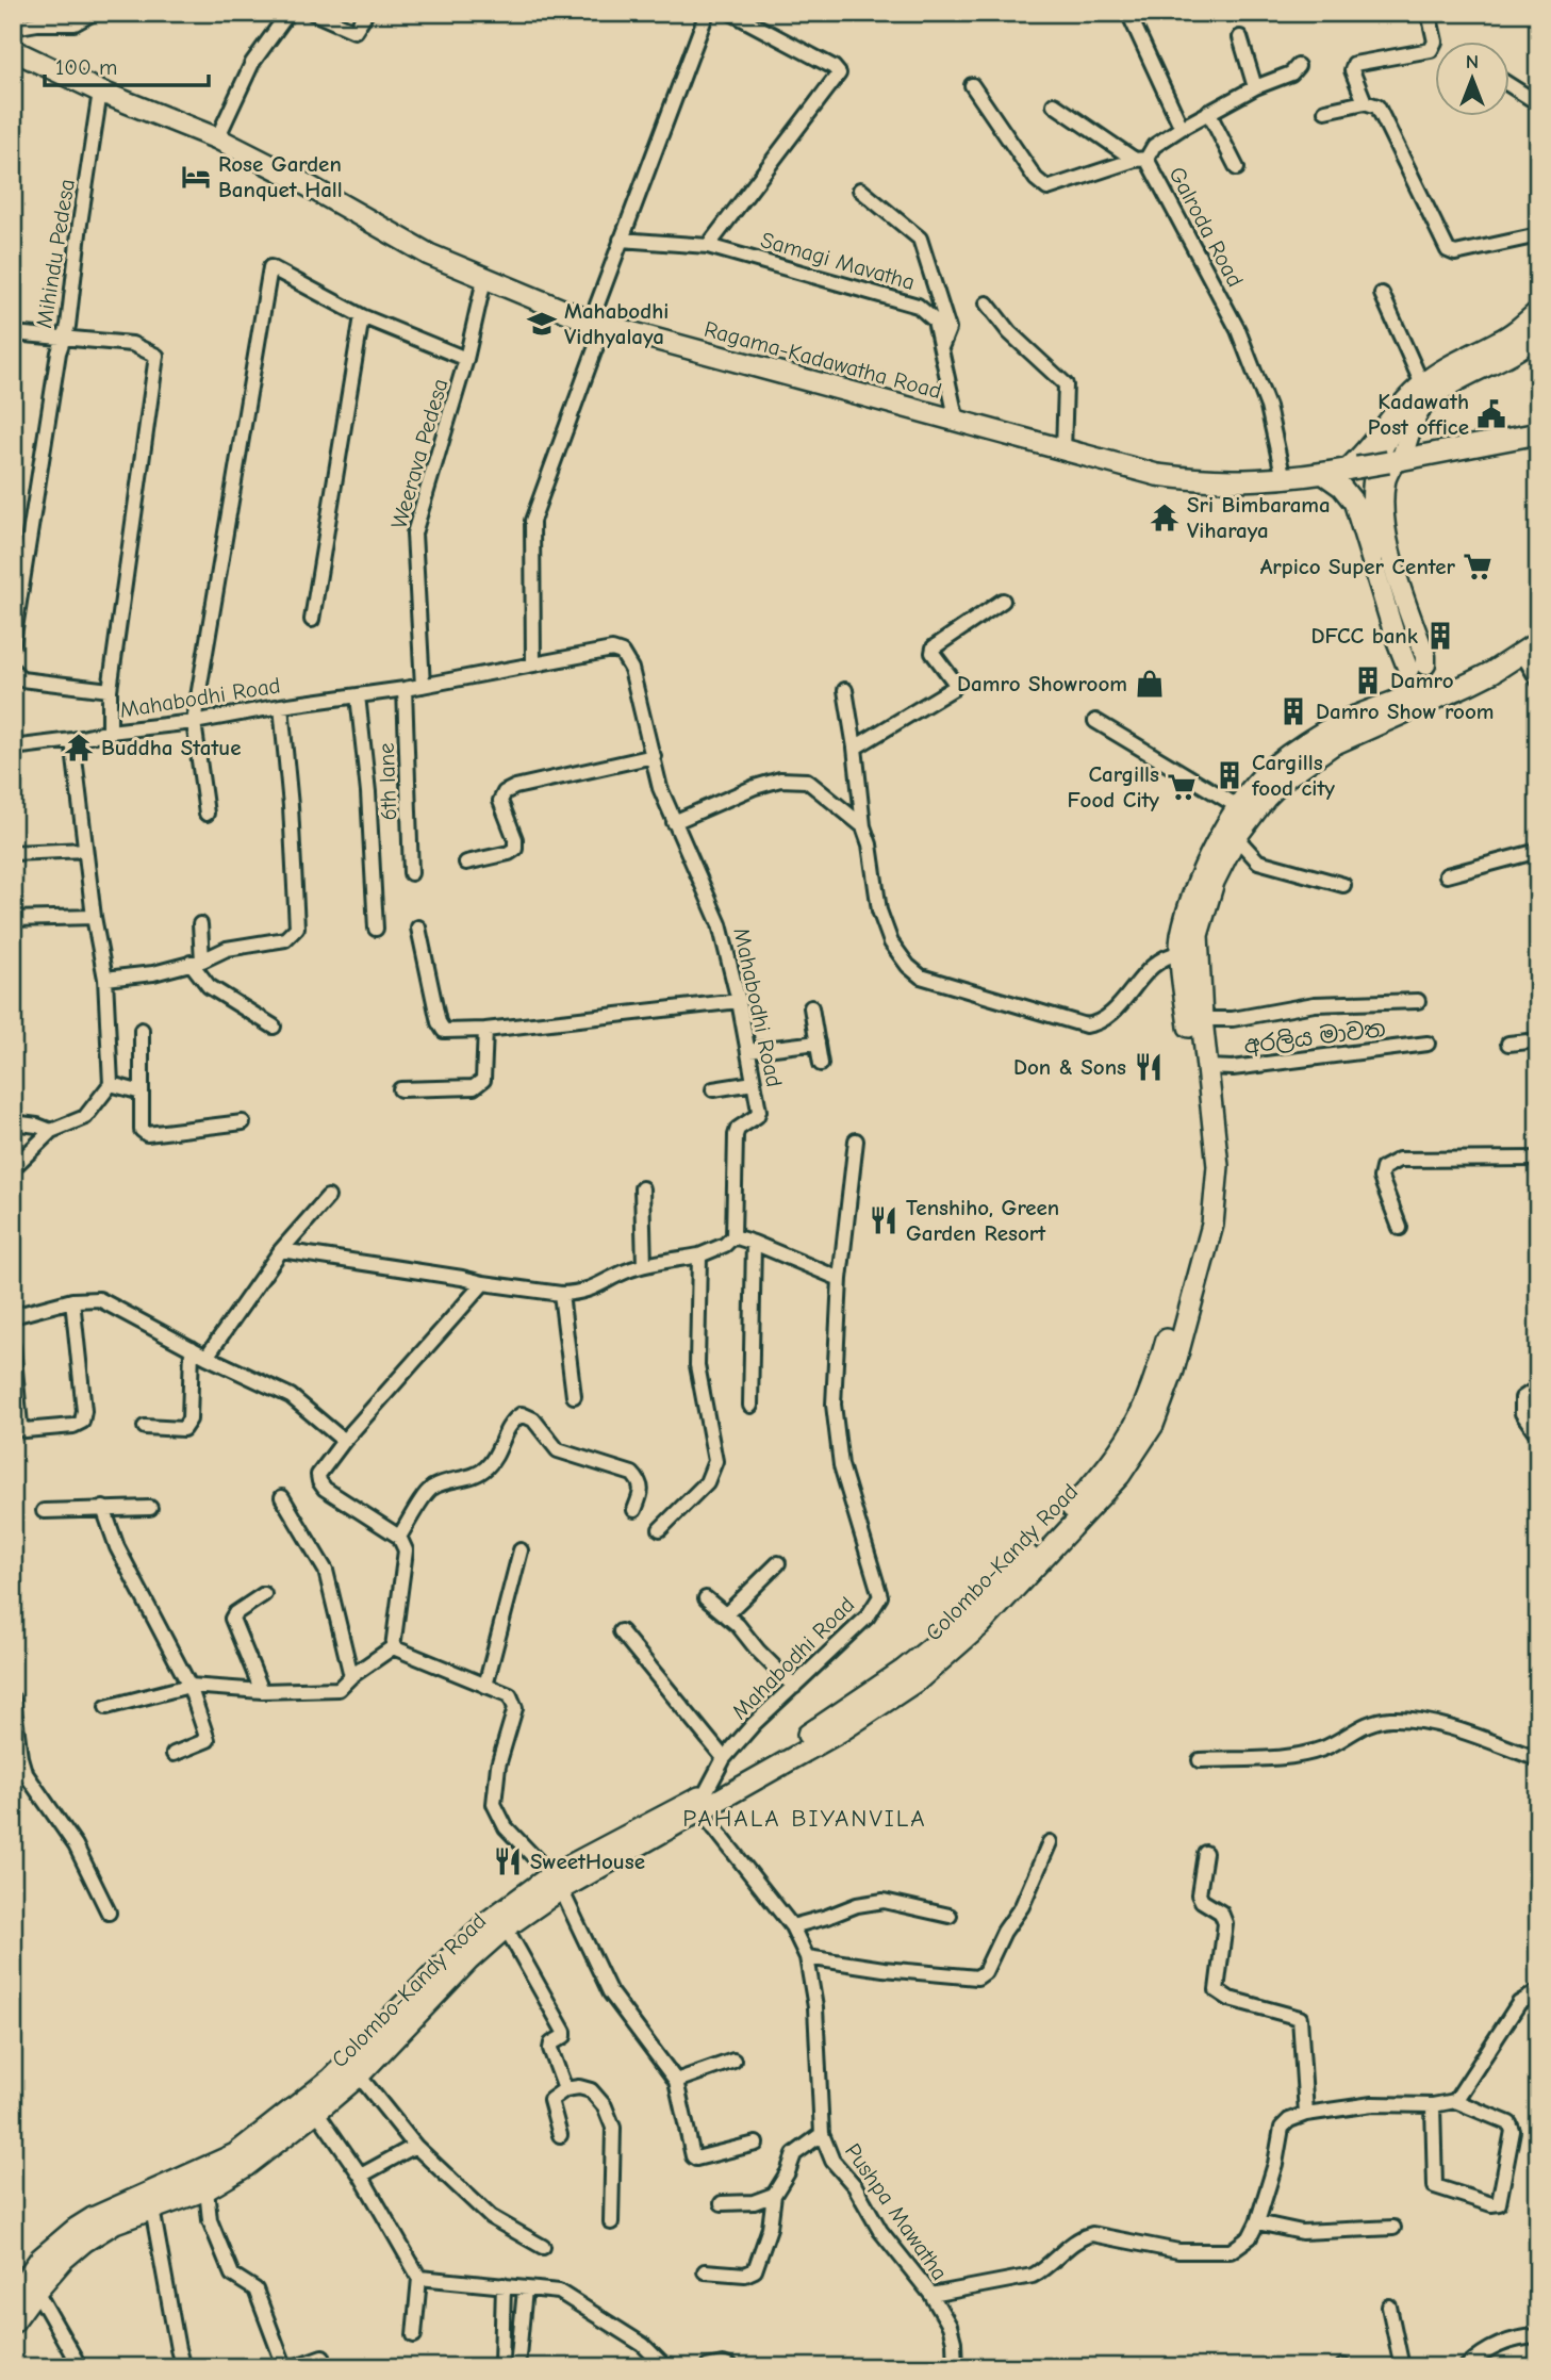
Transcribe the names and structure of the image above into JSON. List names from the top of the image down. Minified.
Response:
{"streets":{"main road":["Ragama-Kadawatha Road","Colombo-Kandy Road"],"street":["Galroda Road","Mihindu Pedesa","Samagi Mavatha","Weerava Pedesa","Mahabodhi Road","6th lane","අරලිය මාවත","Pushpa Mawatha"]},"crossings":[["Galroda Road","Ragama-Kadawatha Road"],["Mihindu Pedesa","Ragama-Kadawatha Road"],["Samagi Mavatha","Ragama-Kadawatha Road"],["Ragama-Kadawatha Road","Weerava Pedesa"],["Weerava Pedesa","Mahabodhi Road"],["Mahabodhi Road","6th lane"],["Mahabodhi Road","Colombo-Kandy Road"],["Mahabodhi Road","Pushpa Mawatha"],["අරලිය මාවත","Colombo-Kandy Road"],["Colombo-Kandy Road","Pushpa Mawatha"]],"districts":["PAHALA BIYANVILA"],"places":{"hotel":["Rose Garden Banquet Hall"],"school or university":["Mahabodhi Vidhyalaya"],"public building":["Kadawath Post office"],"temple":["Sri Bimbarama Viharaya","Buddha Statue"],"supermarket":["Arpico Super Center","Cargills Food City"],"building":["DFCC bank","Damro","Damro Show room","Cargills food city"],"shop":["Damro Showroom"],"restaurant":["Don & Sons","Tenshiho, Green Garden Resort","SweetHouse"]},"scale_bar":"100 m","north":"top"}
